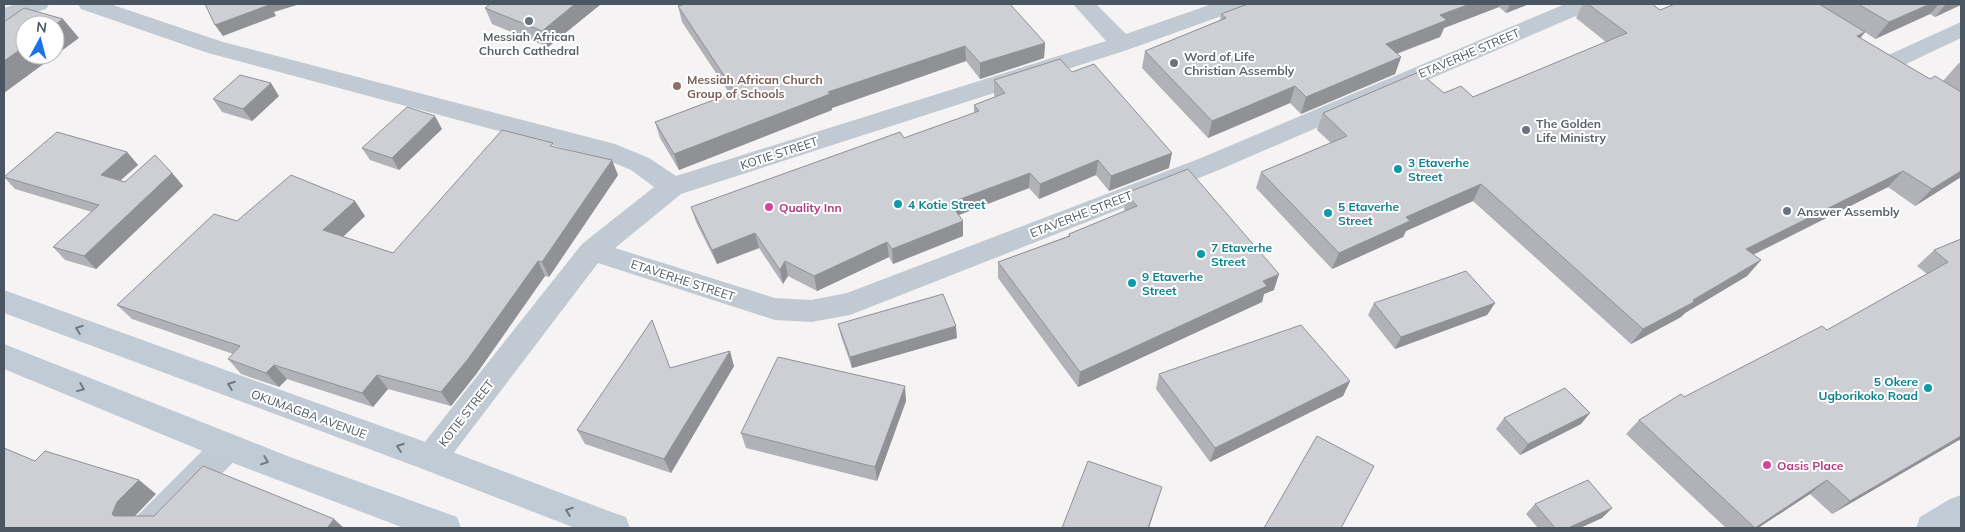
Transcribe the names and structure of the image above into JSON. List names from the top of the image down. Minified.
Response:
{"streets":{"main road":["OKUMAGBA AVENUE"],"street":["ETAVERHE STREET","KOTIE STREET"]},"crossings":[["ETAVERHE STREET","KOTIE STREET"],["KOTIE STREET","OKUMAGBA AVENUE"]],"places":["Messiah African Church Cathedral","Word of Life Christian Assembly","Messiah African Church Group of Schools","The Golden Life Ministry","3 Etaverhe Street","4 Kotie Street","Quality Inn","Answer Assembly","5 Etaverhe Street","7 Etaverhe Street","9 Etaverhe Street","5 Okere Ugborikoko Road","Oasis Place"],"north":"top"}
